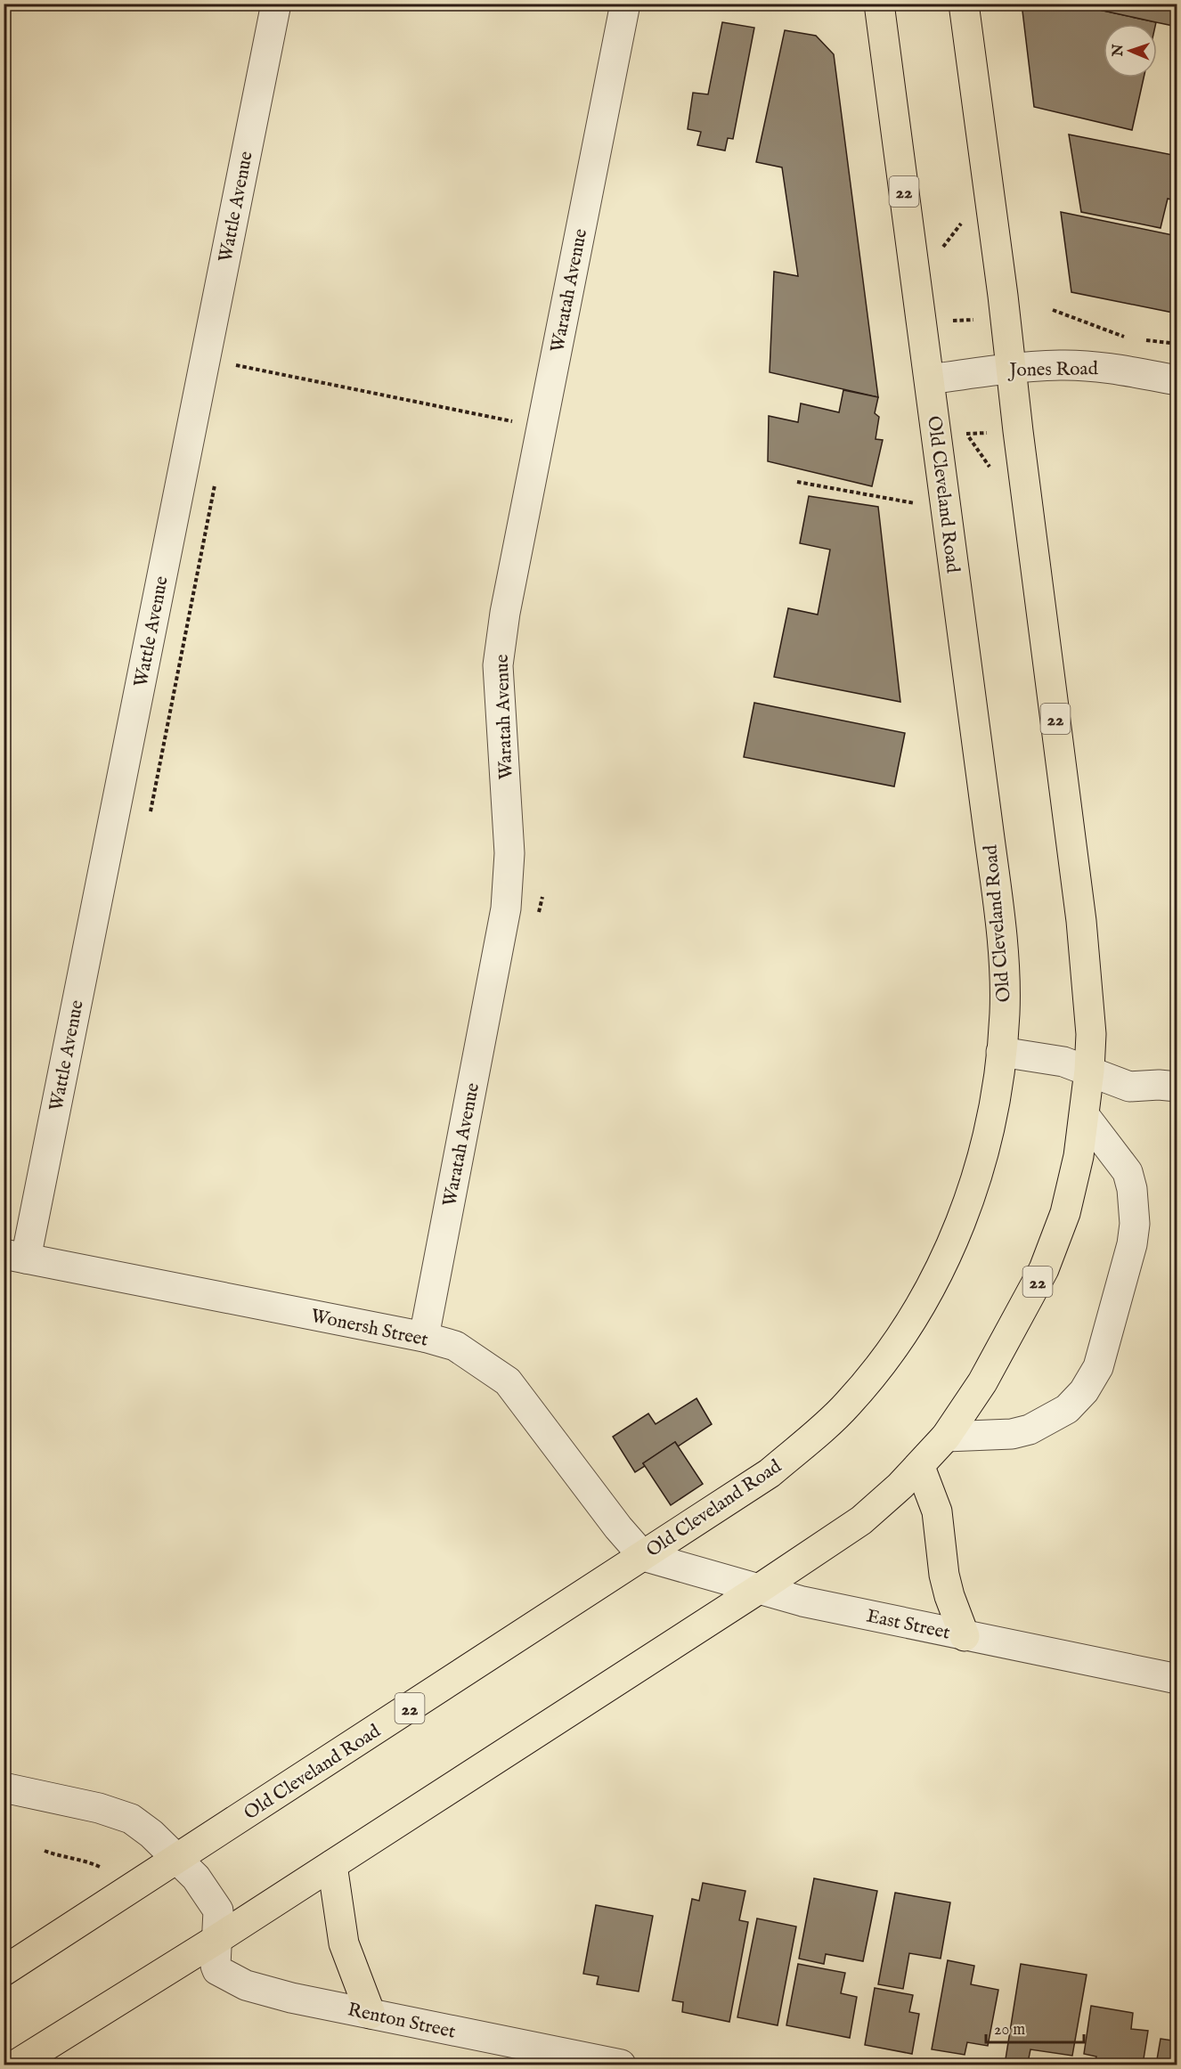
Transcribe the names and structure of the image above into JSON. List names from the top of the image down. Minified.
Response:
{"streets":{"highway":["22","Old Cleveland Road"],"street":["Wattle Avenue","Waratah Avenue","Jones Road","Wonersh Street","East Street","Renton Street"]},"crossings":[["22","Jones Road"],["22","East Street"],["22","Renton Street"],["Wattle Avenue","Wonersh Street"],["Waratah Avenue","Wonersh Street"],["Jones Road","Old Cleveland Road"],["Old Cleveland Road","Wonersh Street"],["Old Cleveland Road","East Street"],["Wonersh Street","East Street"]],"scale_bar":"20 m","north":"left"}
